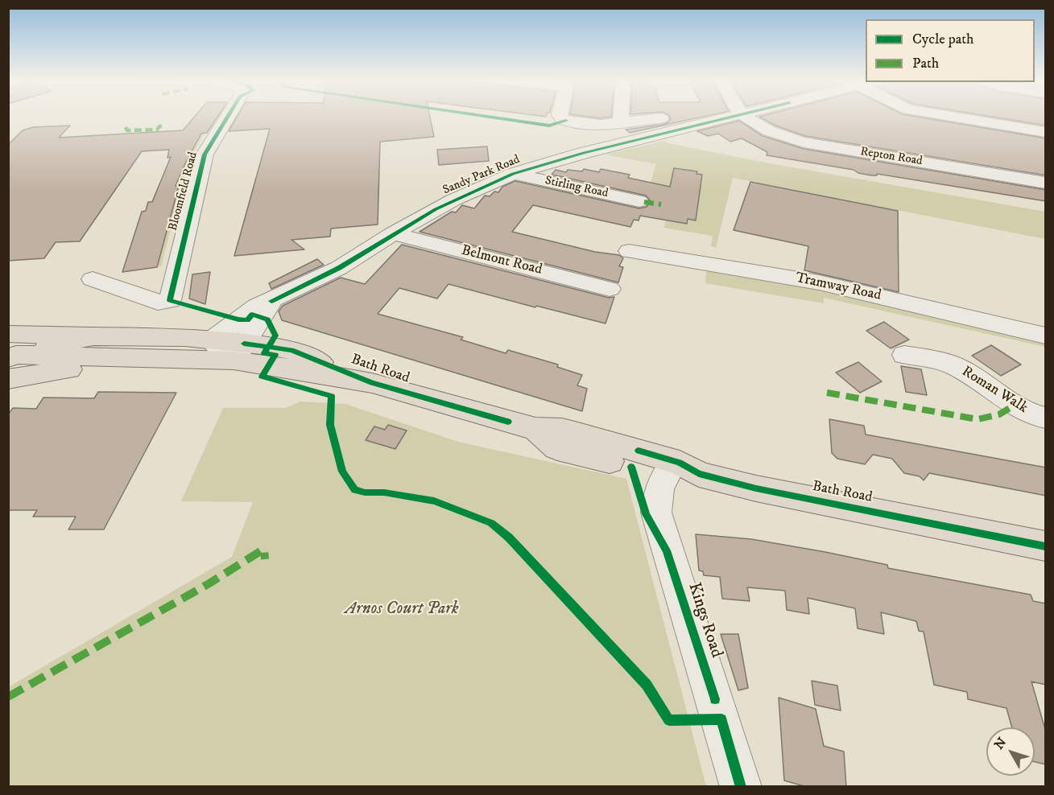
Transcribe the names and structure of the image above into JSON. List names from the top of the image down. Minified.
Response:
{"streets":{"highway":["Bath Road"],"street":["Repton Road","Sandy Park Road","Stirling Road","Bloomfield Road","Belmont Road","Tramway Road","Roman Walk","Kings Road"]},"crossings":[["Sandy Park Road","Stirling Road"],["Sandy Park Road","Belmont Road"],["Sandy Park Road","Bath Road"],["Bath Road","Kings Road"]],"parks":["Arnos Court Park"],"legend":["Cycle path","Path"],"north":"top left"}
